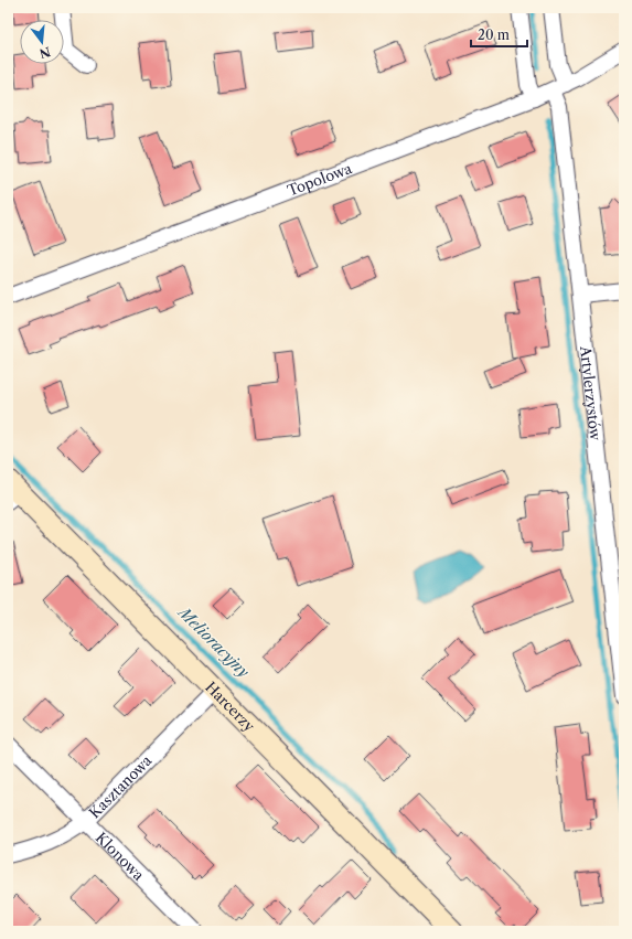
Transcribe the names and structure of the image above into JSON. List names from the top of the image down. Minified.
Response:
{"streets":{"street":["Topolowa","Artylerzystów","Harcerzy","Kasztanowa","Klonowa"]},"crossings":[["Topolowa","Artylerzystów"],["Harcerzy","Kasztanowa"],["Kasztanowa","Klonowa"]],"water":["Melioracyjny"],"scale_bar":"20 m","north":"bottom"}
